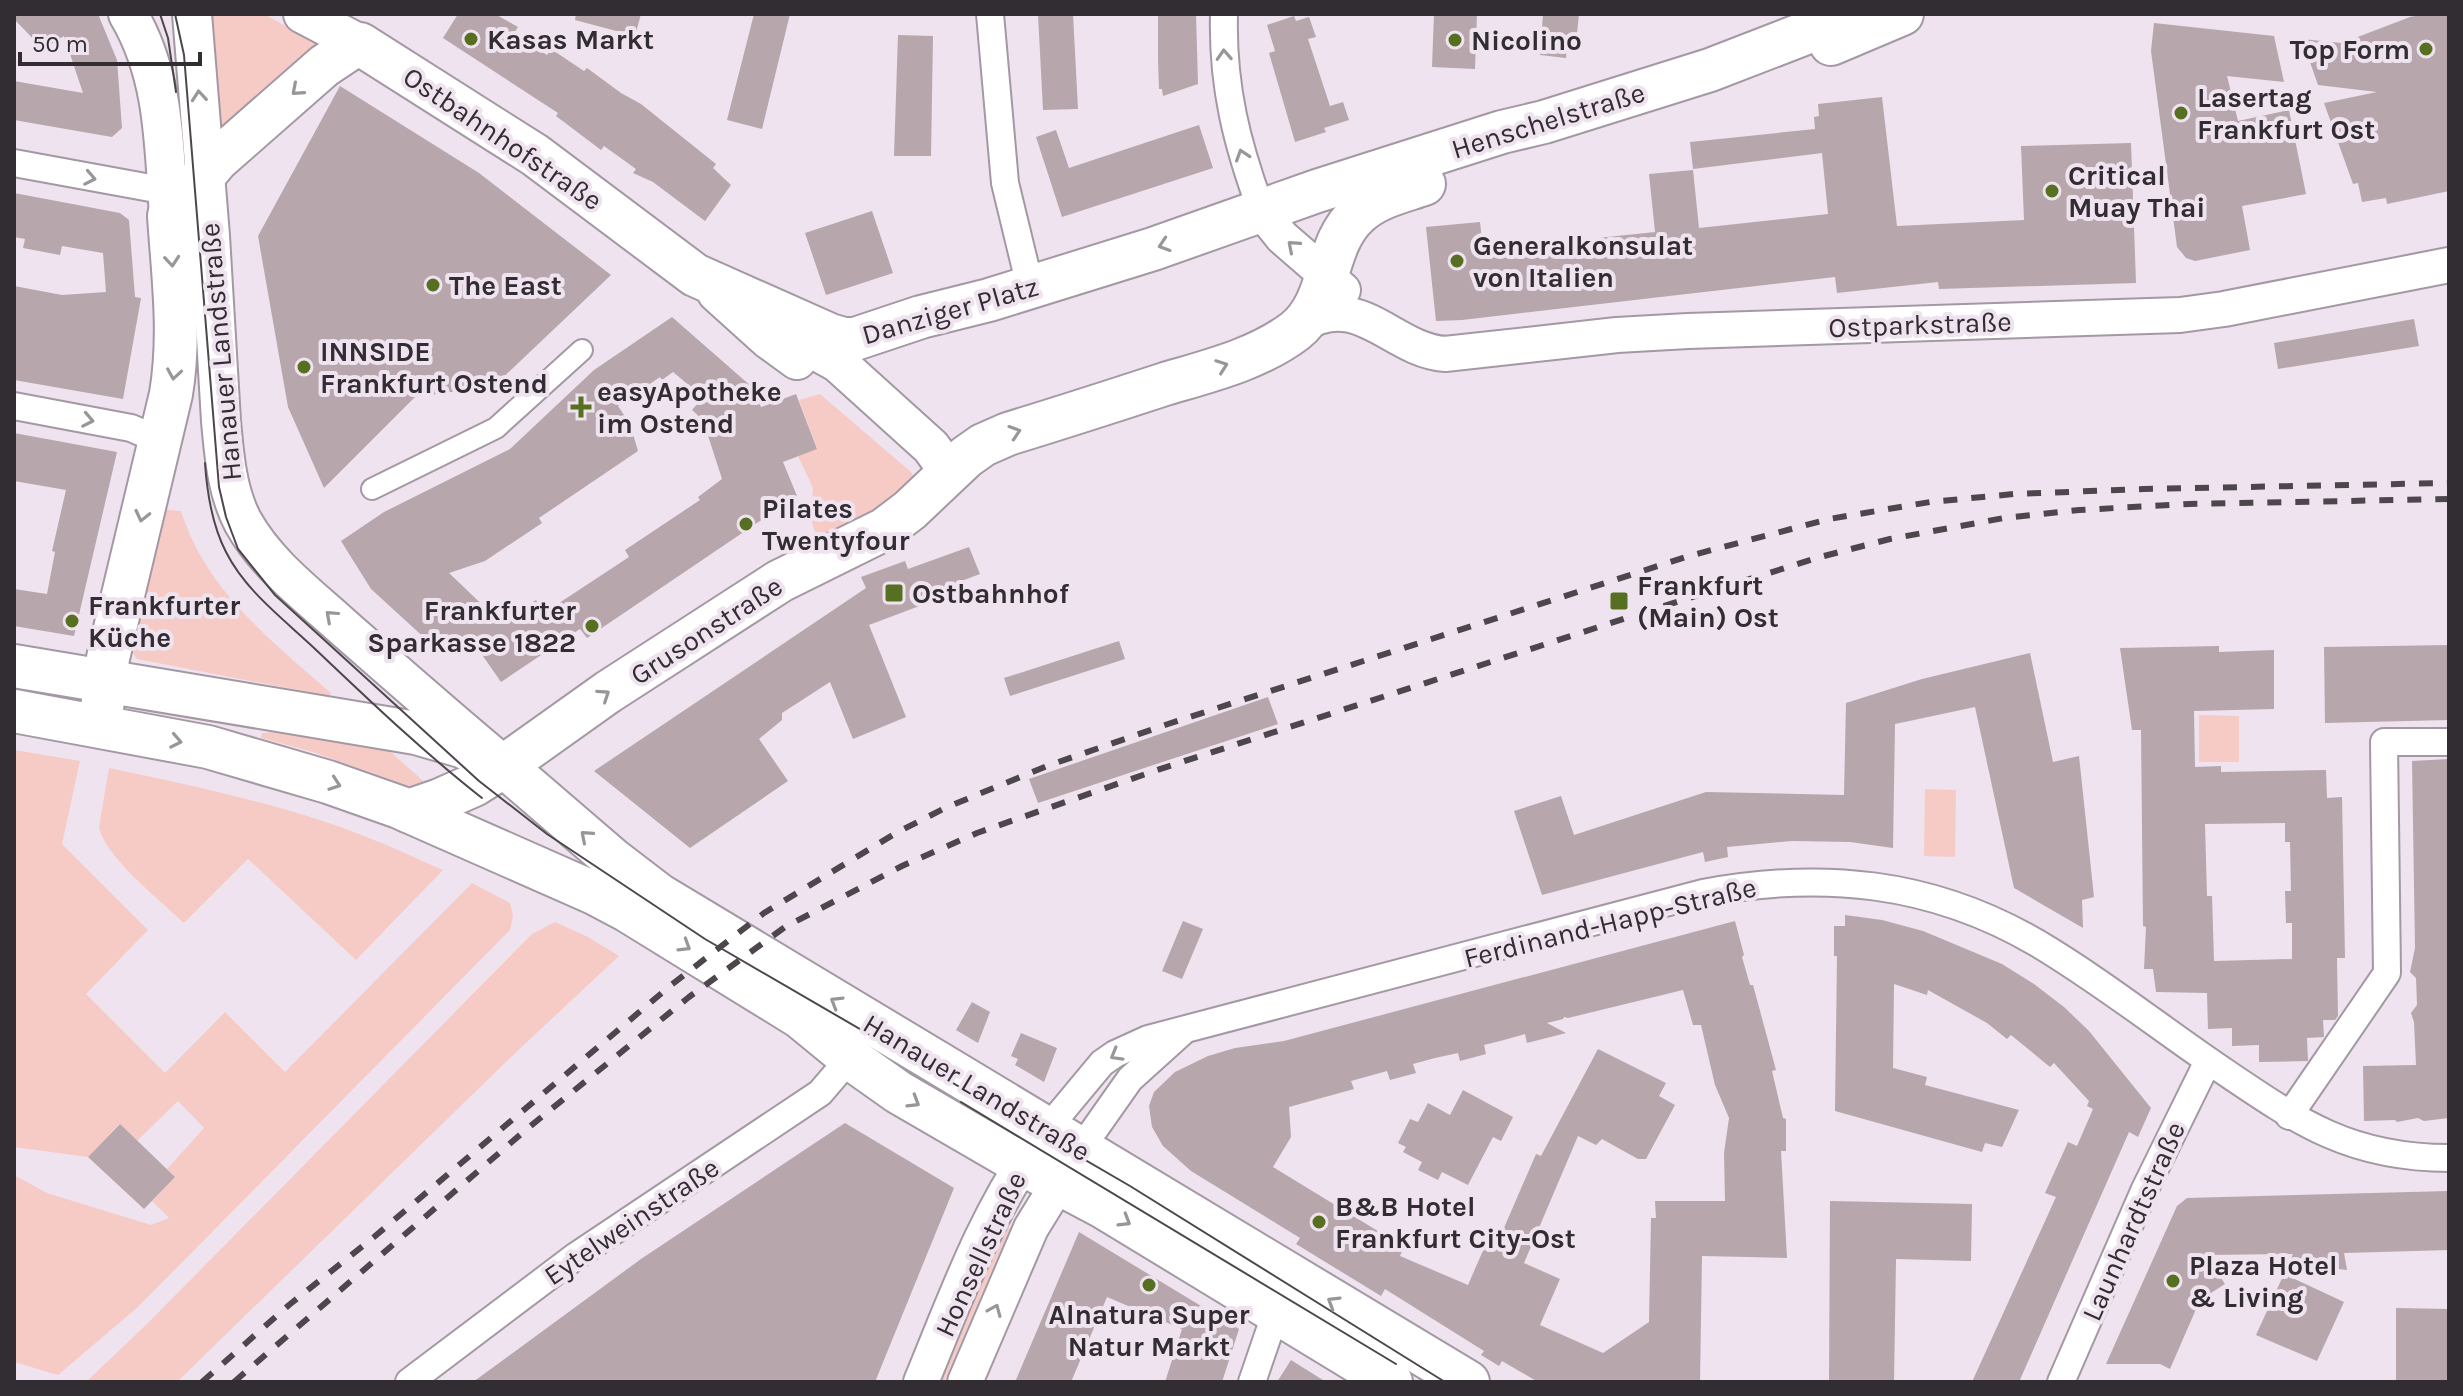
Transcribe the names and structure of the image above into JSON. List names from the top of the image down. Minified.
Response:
{"streets":{"main road":["Henschelstraße","Ostbahnhofstraße","Danziger Platz","Hanauer Landstraße","Grusonstraße"],"street":["Ostparkstraße","Ferdinand-Happ-Straße","Eytelweinstraße","Launhardtstraße","Honsellstraße"]},"crossings":[["Henschelstraße","Danziger Platz"],["Henschelstraße","Ostparkstraße"],["Ostbahnhofstraße","Danziger Platz"],["Hanauer Landstraße","Grusonstraße"],["Hanauer Landstraße","Ferdinand-Happ-Straße"],["Hanauer Landstraße","Eytelweinstraße"],["Hanauer Landstraße","Honsellstraße"],["Ferdinand-Happ-Straße","Launhardtstraße"],["Ferdinand-Happ-Straße","Honsellstraße"]],"one_way":["Grusonstraße"],"places":{"other":["Kasas Markt","Nicolino","Top Form","Lasertag Frankfurt Ost","Critical Muay Thai","Generalkonsulat von Italien","The East","INNSIDE Frankfurt Ostend","Pilates Twentyfour","Frankfurter Küche","Frankfurter Sparkasse 1822","B&B Hotel Frankfurt City-Ost","Plaza Hotel & Living","Alnatura Super Natur Markt"],"health":["easyApotheke im Ostend"],"transit":["Ostbahnhof","Frankfurt (Main) Ost"]},"scale_bar":"50 m"}
